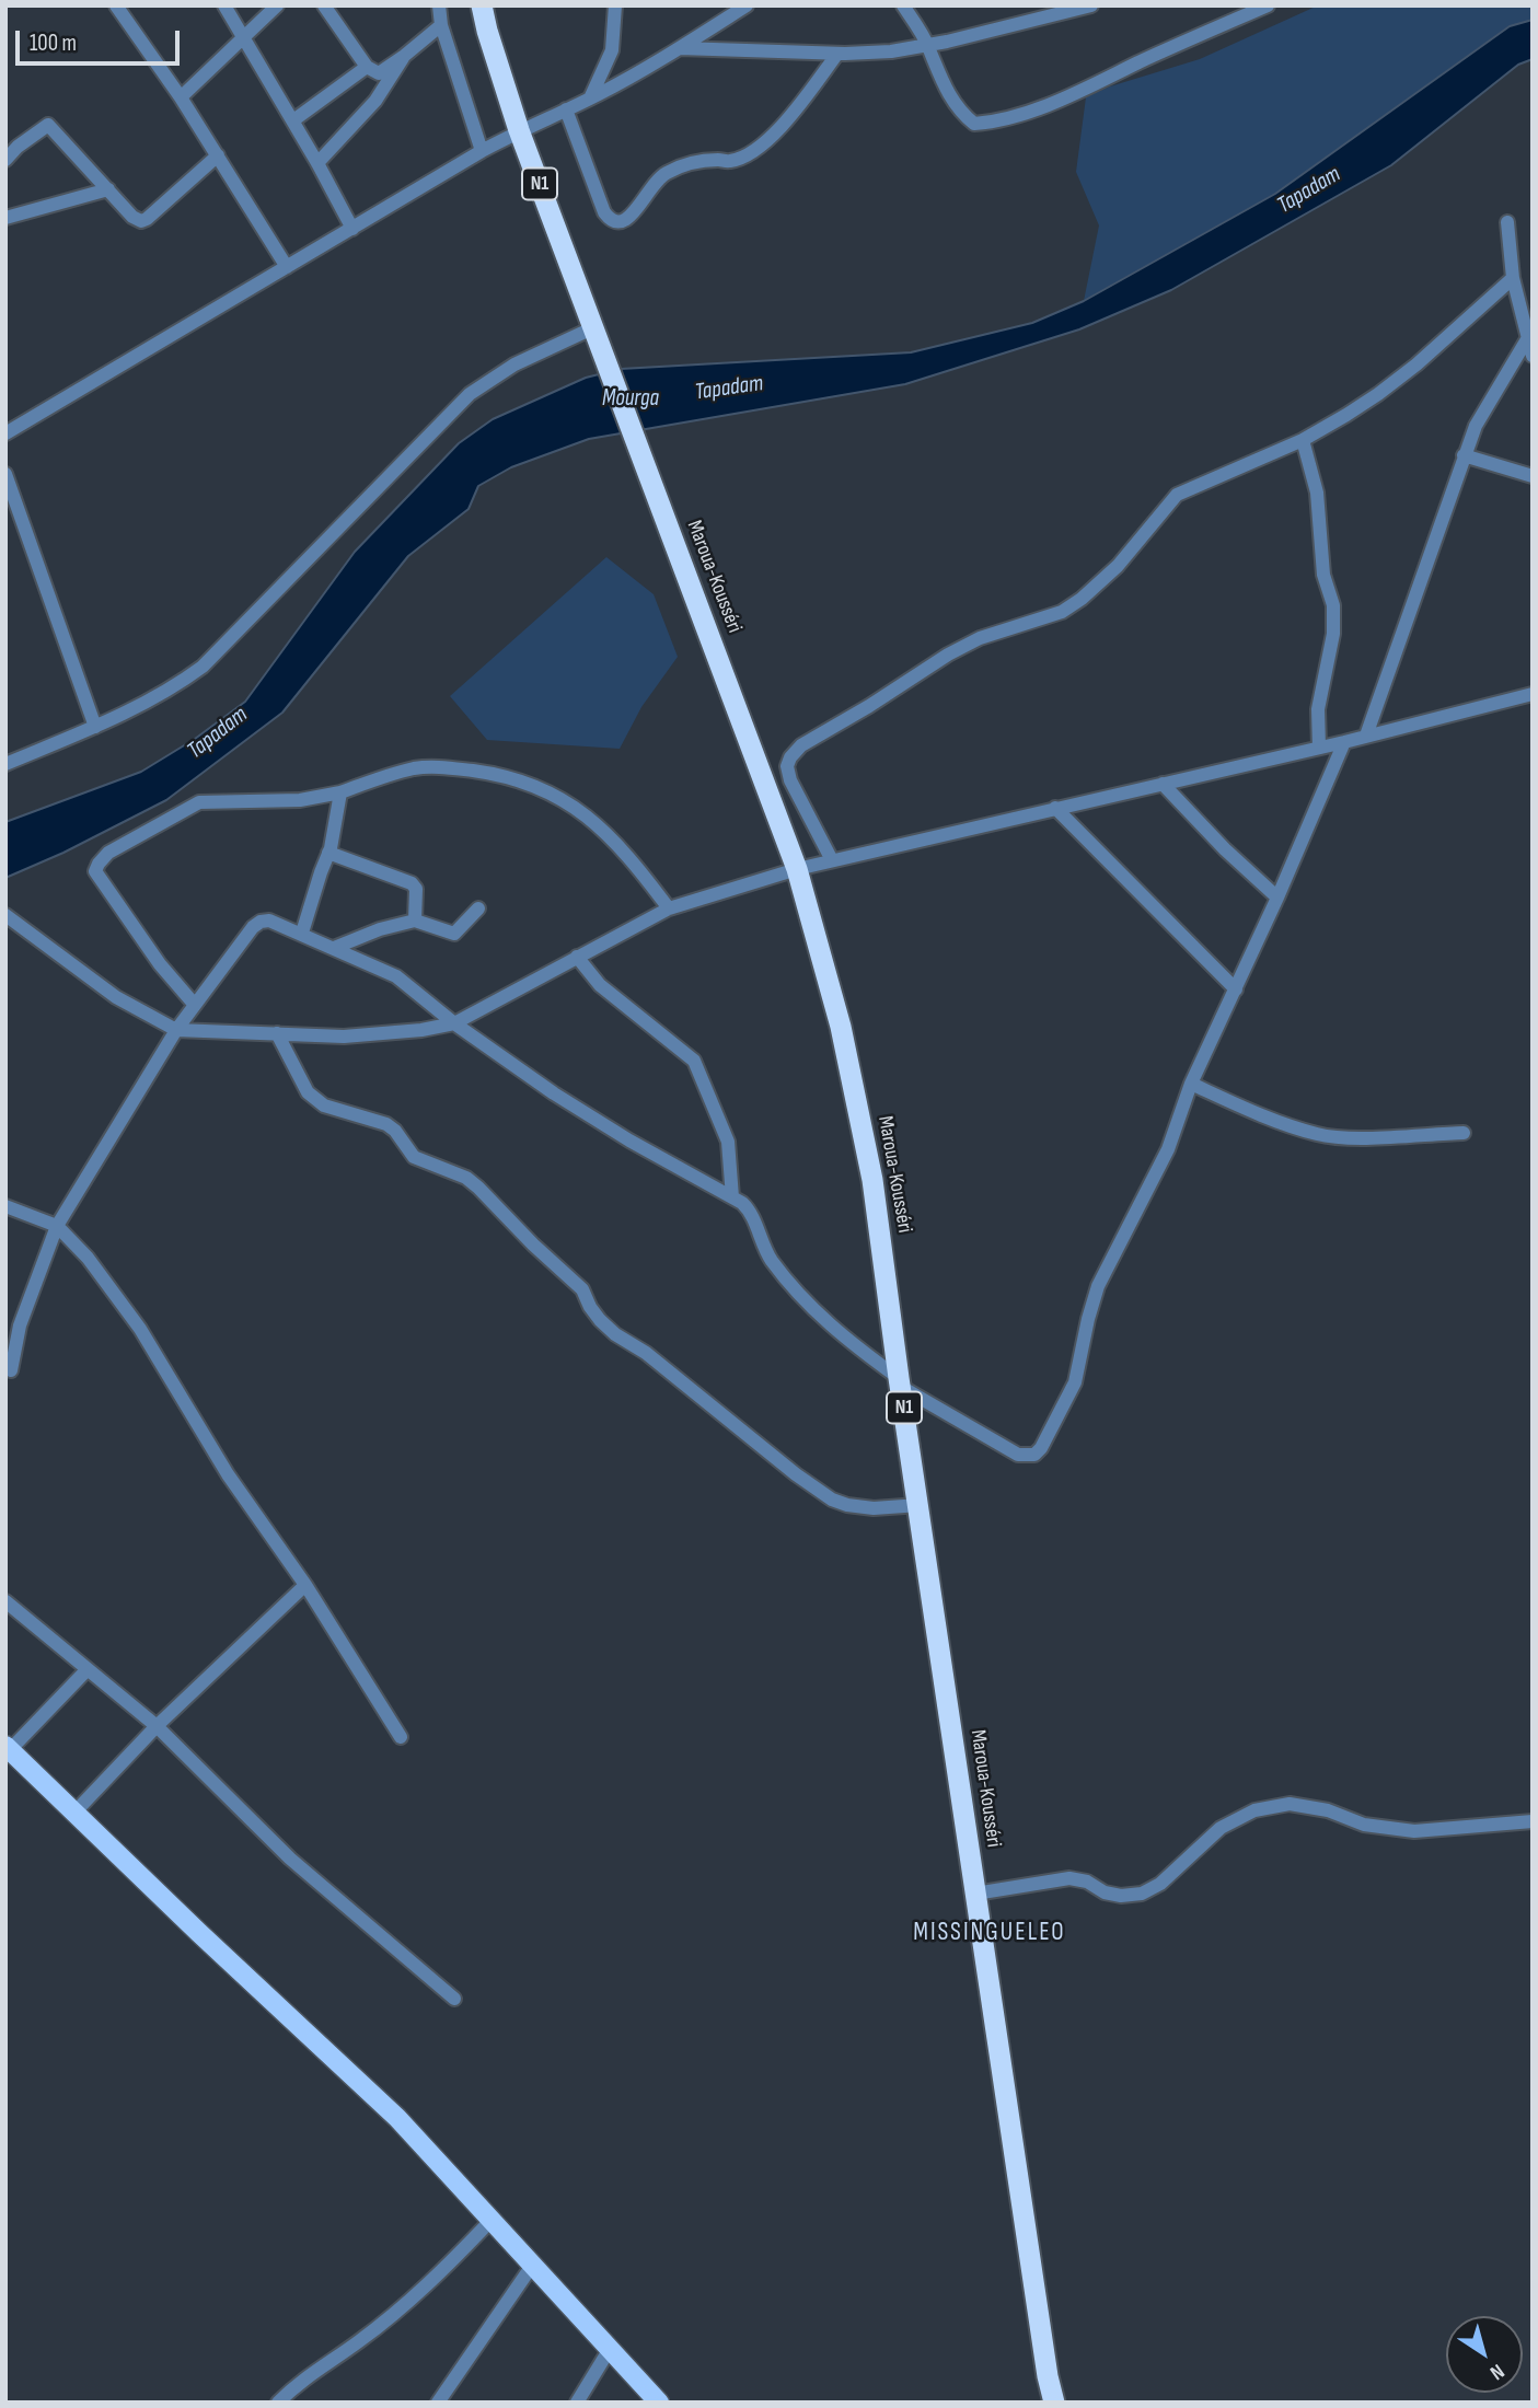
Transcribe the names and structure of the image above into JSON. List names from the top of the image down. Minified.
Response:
{"streets":{"highway":["N1","Maroua-Kousséri"]},"districts":["MISSINGUELEO"],"water":["Tapadam","Mourga"],"scale_bar":"100 m","north":"bottom right"}
